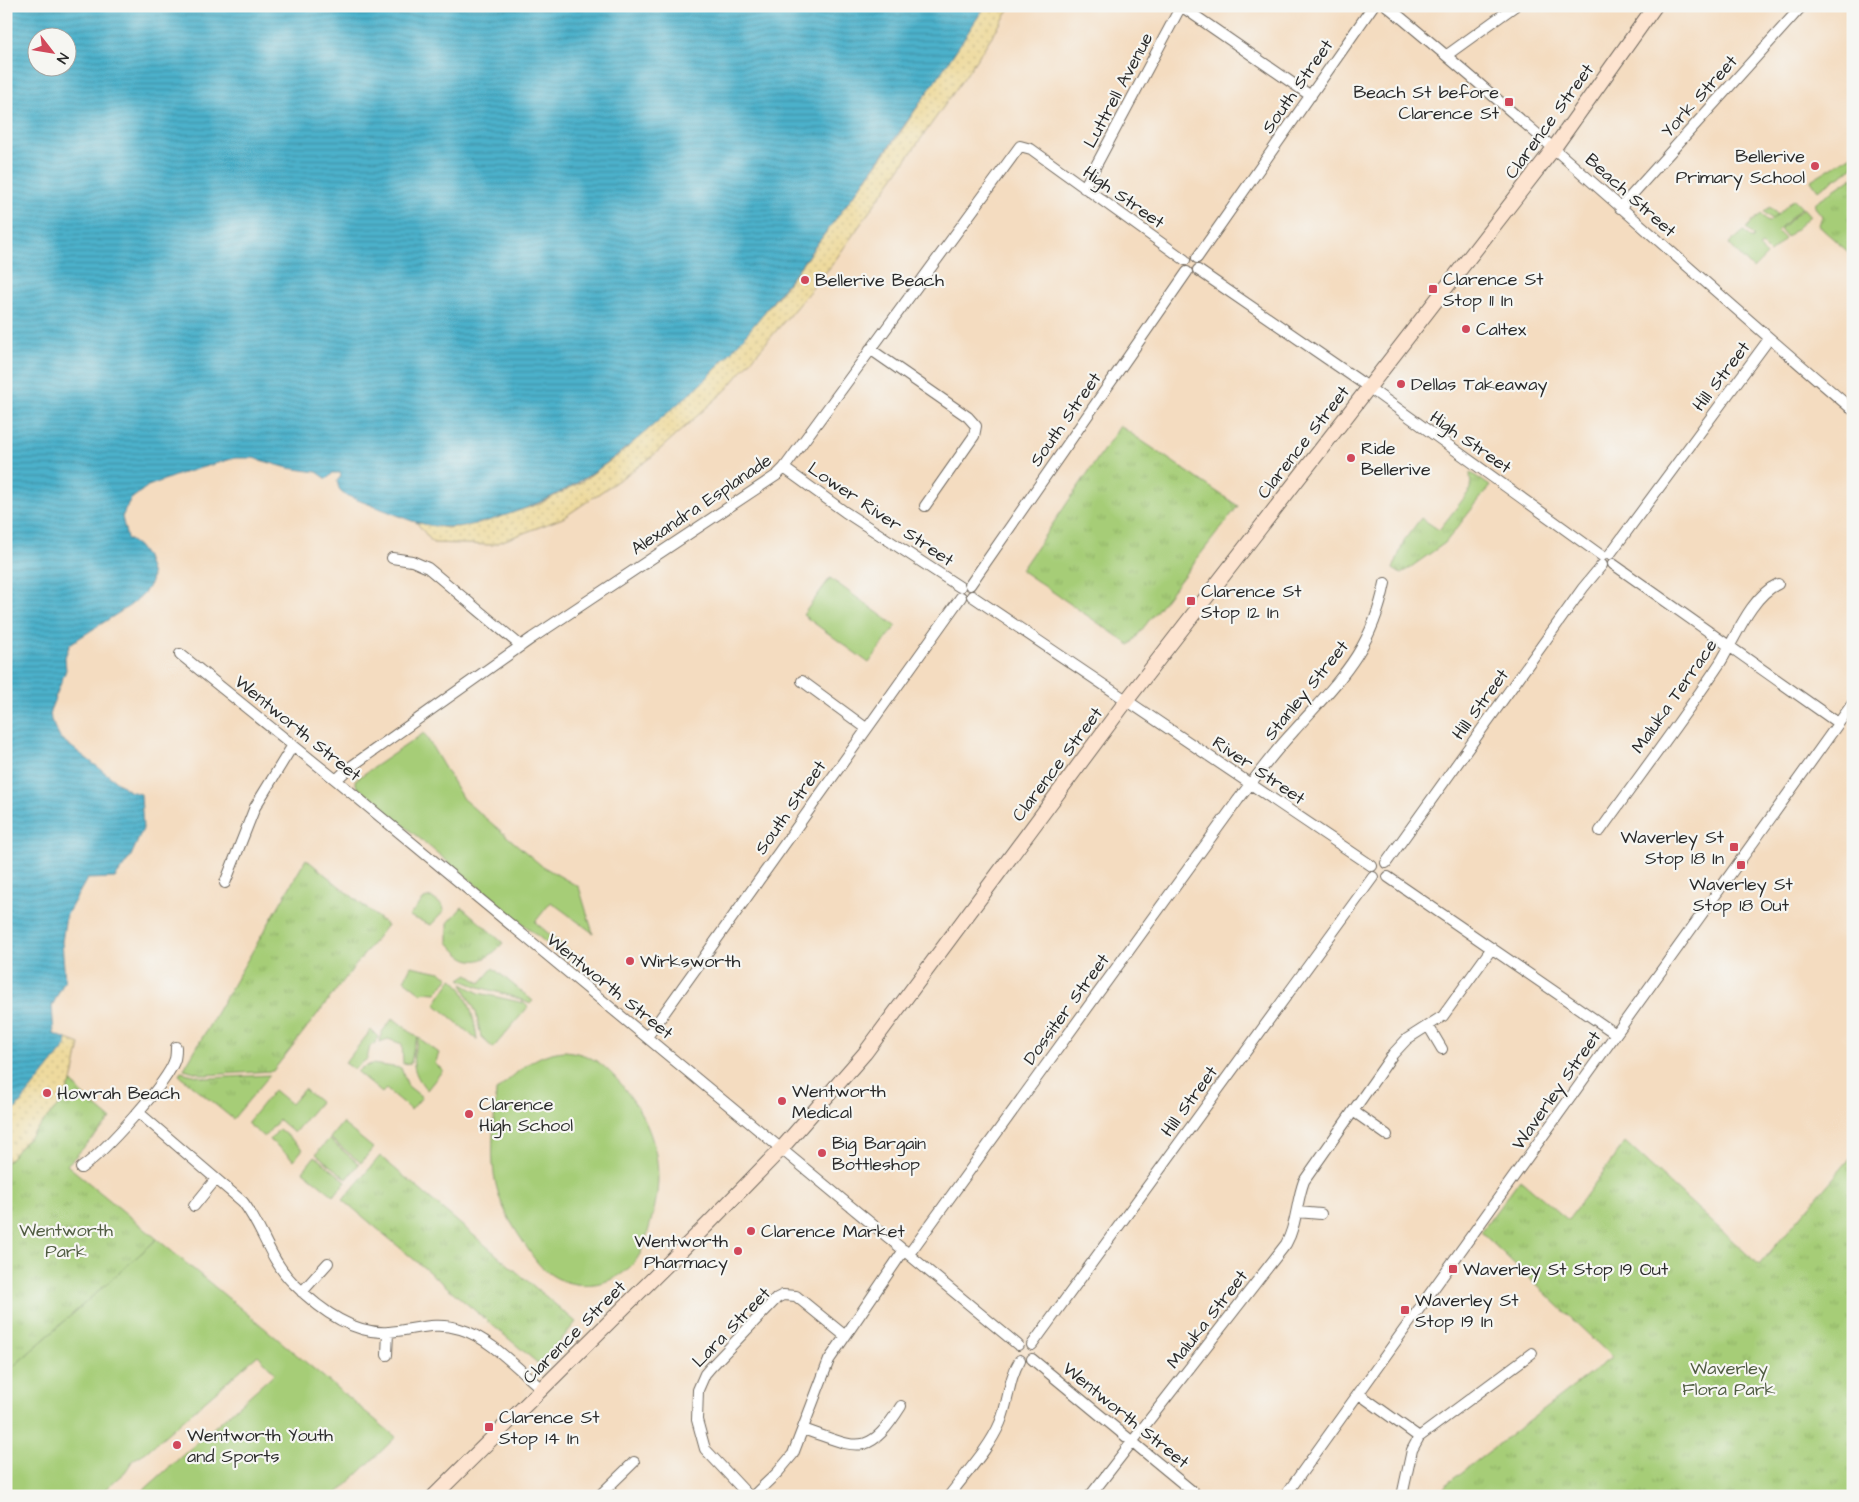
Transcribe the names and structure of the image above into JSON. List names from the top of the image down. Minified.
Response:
{"streets":{"main road":["Clarence Street"],"street":["South Street","Luttrell Avenue","York Street","Beach Street","High Street","Hill Street","Alexandra Esplanade","Lower River Street","Stanley Street","Maluka Terrace","Wentworth Street","River Street","Dossiter Street","Waverley Street","Maluka Street","Lara Street"]},"crossings":[["South Street","High Street"],["South Street","Lower River Street"],["South Street","Wentworth Street"],["Luttrell Avenue","High Street"],["York Street","Beach Street"],["Clarence Street","Beach Street"],["Clarence Street","High Street"],["Clarence Street","Wentworth Street"],["Clarence Street","River Street"],["Beach Street","Hill Street"],["High Street","Hill Street"],["High Street","Alexandra Esplanade"],["High Street","Maluka Terrace"],["High Street","Waverley Street"],["Hill Street","Wentworth Street"],["Hill Street","River Street"],["Alexandra Esplanade","Lower River Street"],["Alexandra Esplanade","Wentworth Street"],["Stanley Street","River Street"],["Stanley Street","Dossiter Street"],["Wentworth Street","Dossiter Street"],["Wentworth Street","Maluka Street"],["River Street","Dossiter Street"],["Dossiter Street","Lara Street"]],"parks":["Wentworth Park","Waverley Flora Park"],"places":{"transit":["Beach St before Clarence St","Clarence St Stop 11 In","Clarence St Stop 12 In","Waverley St Stop 18 In","Waverley St Stop 18 Out","Waverley St Stop 19 Out","Waverley St Stop 19 In","Clarence St Stop 14 In"],"other":["Bellerive Primary School","Bellerive Beach","Caltex","Dellas Takeaway","Ride Bellerive","Wirksworth","Howrah Beach","Wentworth Medical","Clarence High School","Big Bargain Bottleshop","Clarence Market","Wentworth Pharmacy","Wentworth Youth and Sports"]},"north":"bottom right"}
